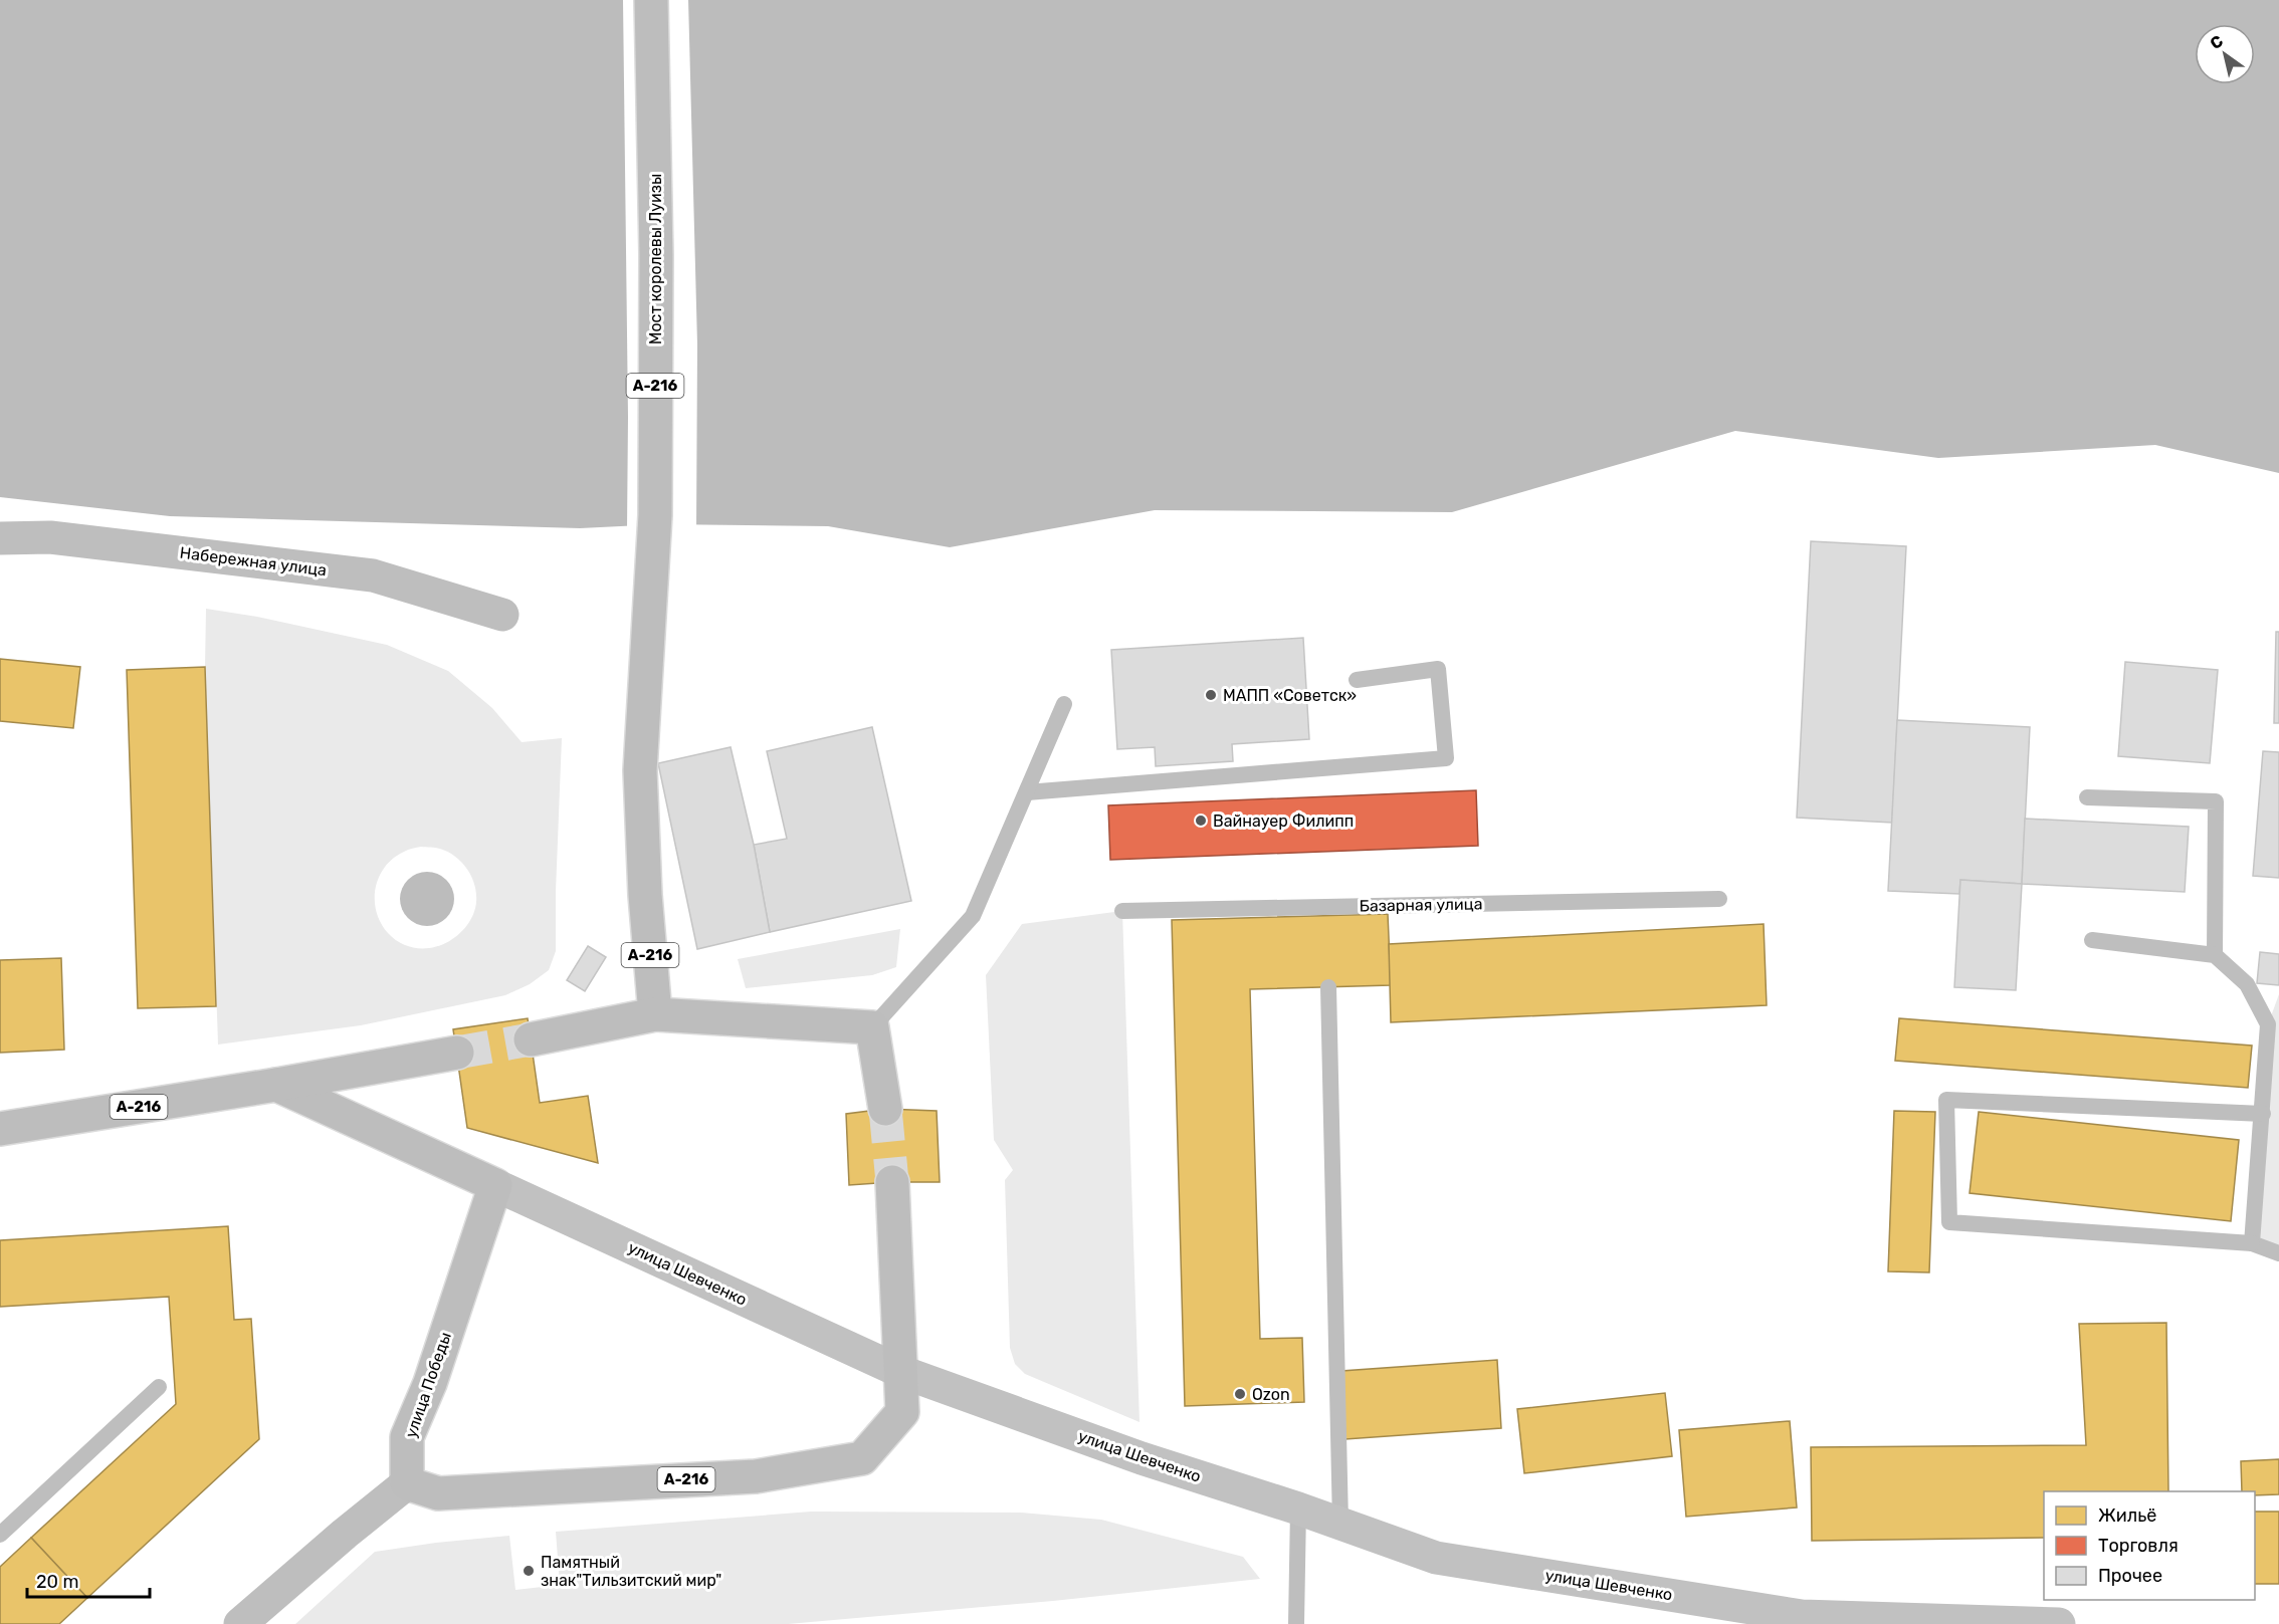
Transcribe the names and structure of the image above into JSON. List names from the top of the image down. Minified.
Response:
{"streets":{"main road":["Мост королевы Луизы","А-216","улица Шевченко","улица Победы"],"street":["Набережная улица"],"lane":["Базарная улица"]},"crossings":[["А-216","улица Шевченко"],["А-216","улица Победы"],["улица Шевченко","улица Победы"]],"places":["МАПП «Советск»","Вайнауер Филипп","Ozon","Памятный знак\"Тильзитский мир\""],"legend":["Жильё","Торговля","Прочее"],"scale_bar":"20 m","north":"top left"}
